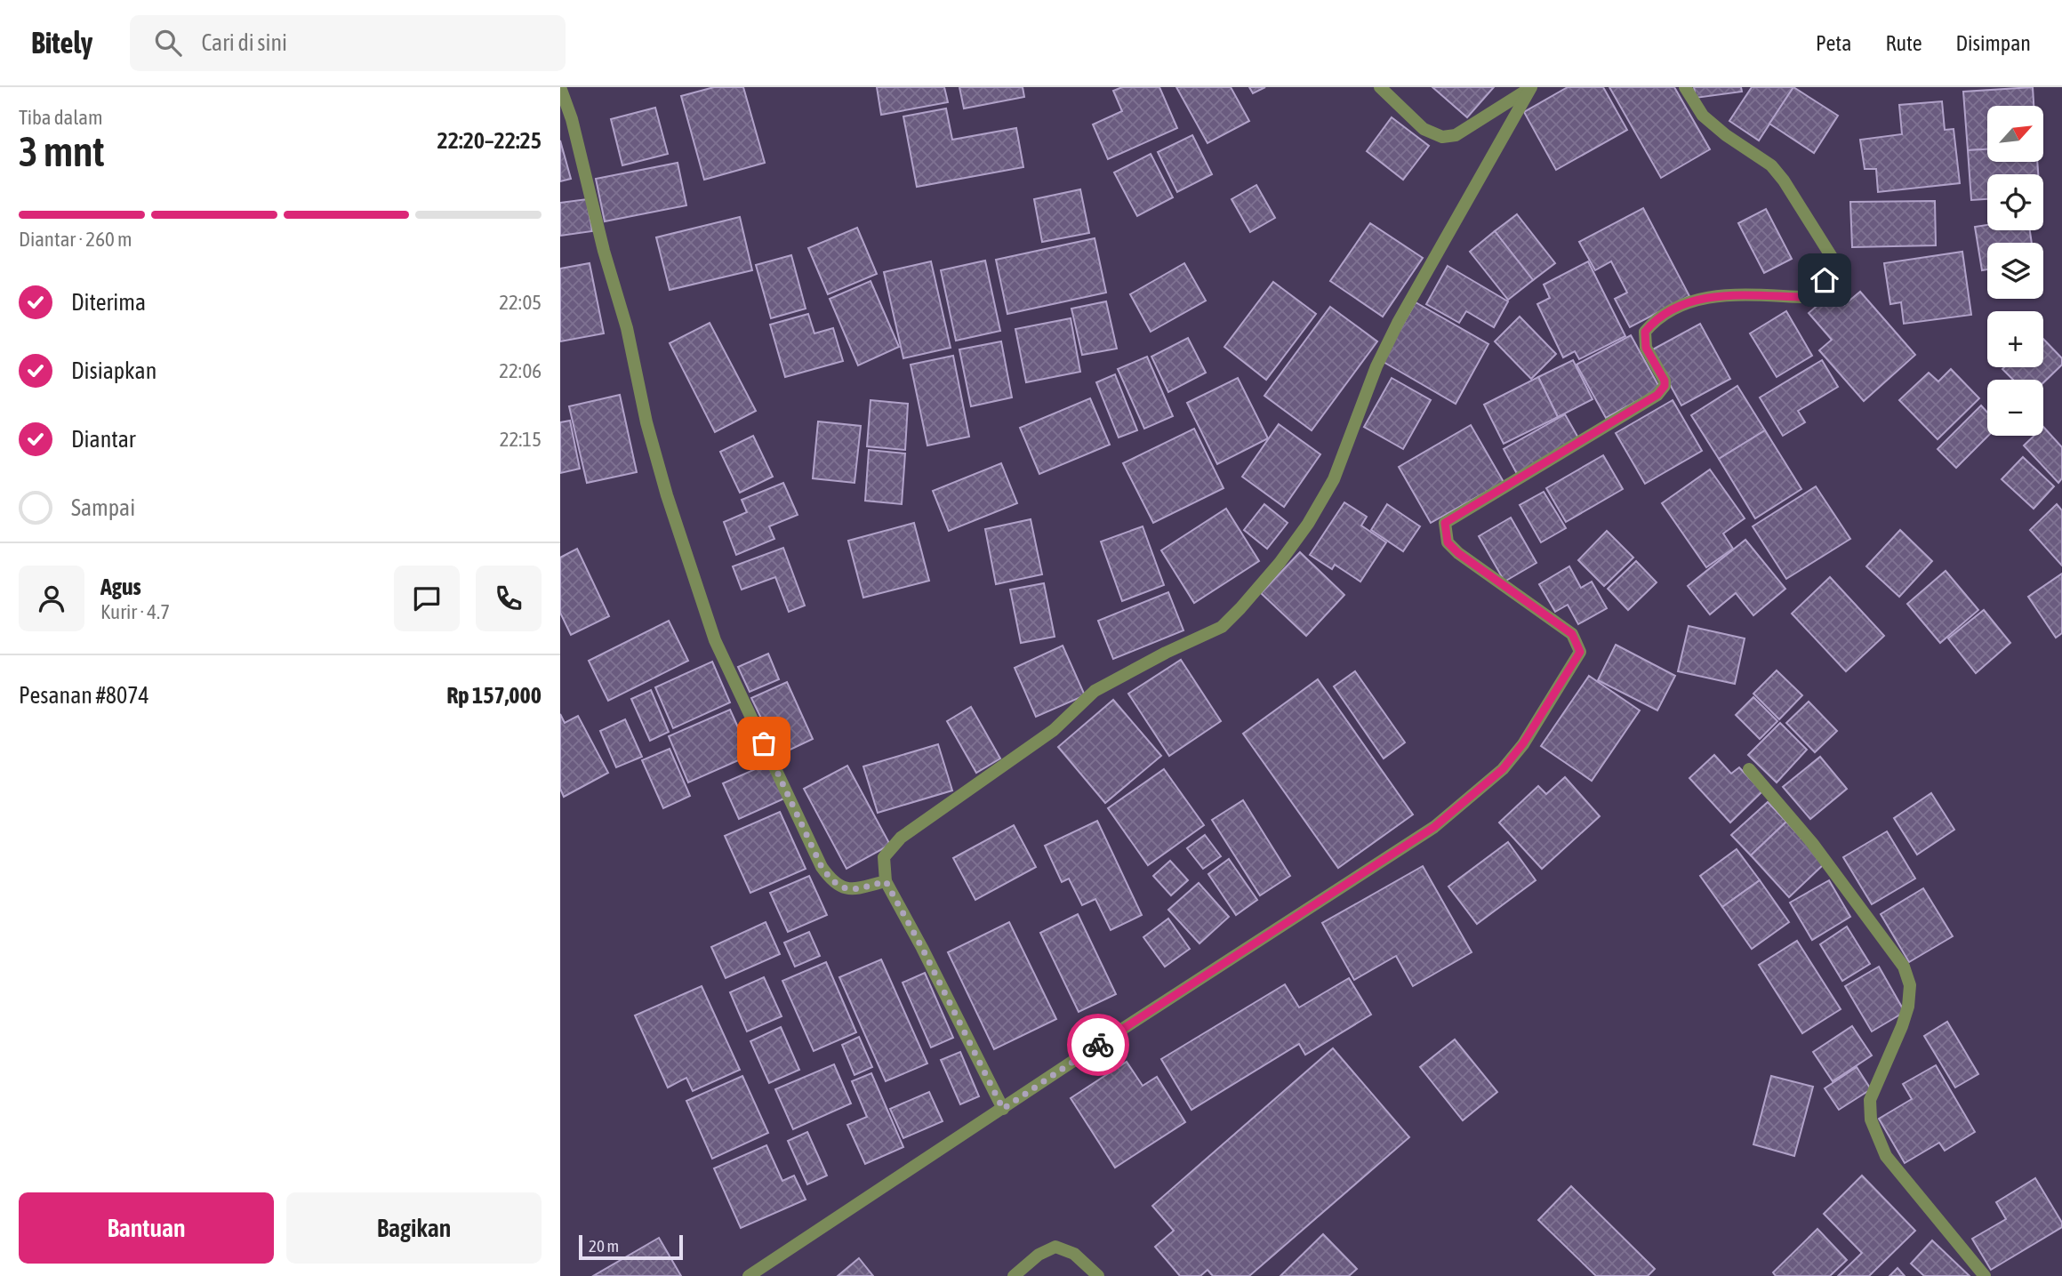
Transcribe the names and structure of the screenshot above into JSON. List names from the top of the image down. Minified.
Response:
{"scale_bar":"20 m","north":"top right","page":{"header":"Bitely","search":"Cari di sini","nav":["Peta","Rute","Disimpan"],"heading":["3 mnt","Tiba dalam","22:20–22:25"],"panel":["Agus","Kurir · 4.7","Pesanan #8074","Rp 157,000"],"map_buttons":["+","−"],"bar":"Diantar · 260 m","list":[["Diterima","22:05"],["Disiapkan","22:06"],["Diantar","22:15"],"Sampai"],"buttons":["Bantuan","Bagikan"],"scale":"20 m"}}
